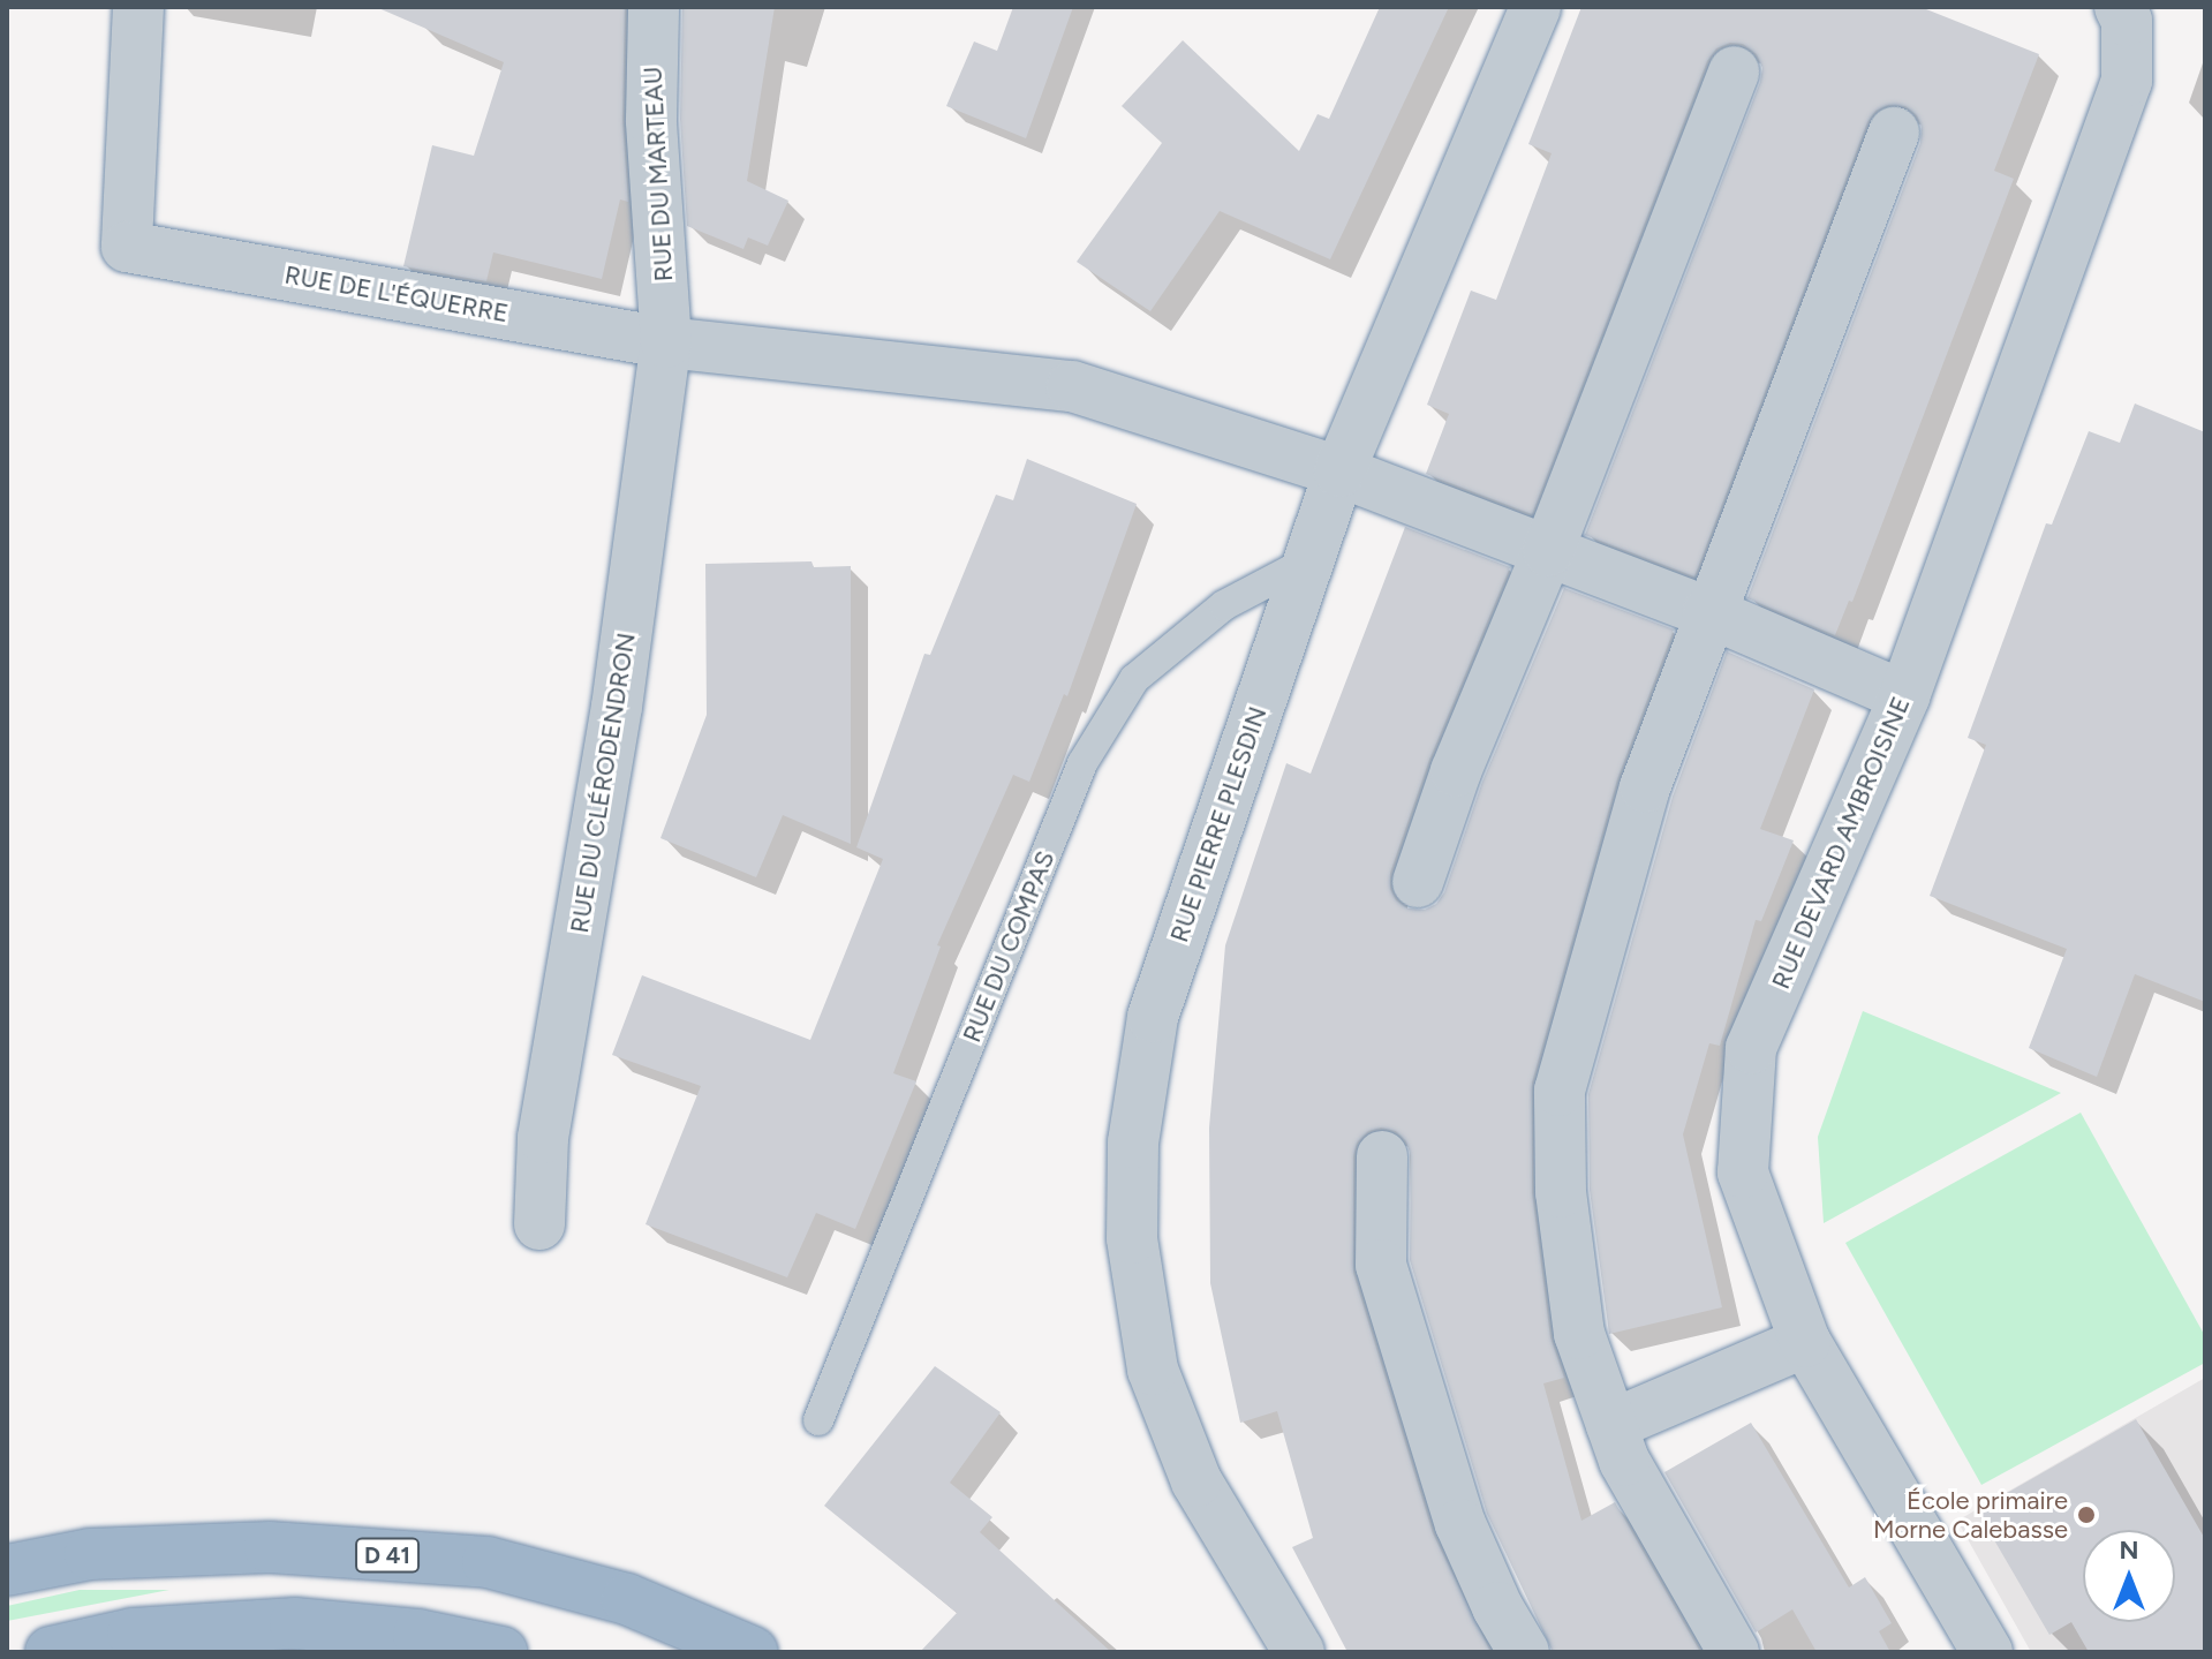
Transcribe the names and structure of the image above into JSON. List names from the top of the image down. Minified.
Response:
{"streets":{"highway":["D 41"],"street":["RUE DU MARTEAU","RUE DE L'ÉQUERRE","RUE DU CLÉRODENDRON","RUE PIERRE PLESDIN","RUE DEVARD AMBROISINE"],"lane":["RUE DU COMPAS"]},"crossings":[["RUE DU MARTEAU","RUE DE L'ÉQUERRE"],["RUE DU MARTEAU","RUE DU CLÉRODENDRON"],["RUE DE L'ÉQUERRE","RUE DU CLÉRODENDRON"],["RUE DE L'ÉQUERRE","RUE PIERRE PLESDIN"],["RUE DE L'ÉQUERRE","RUE DEVARD AMBROISINE"],["RUE PIERRE PLESDIN","RUE DU COMPAS"]],"places":["École primaire Morne Calebasse"],"north":"top"}
